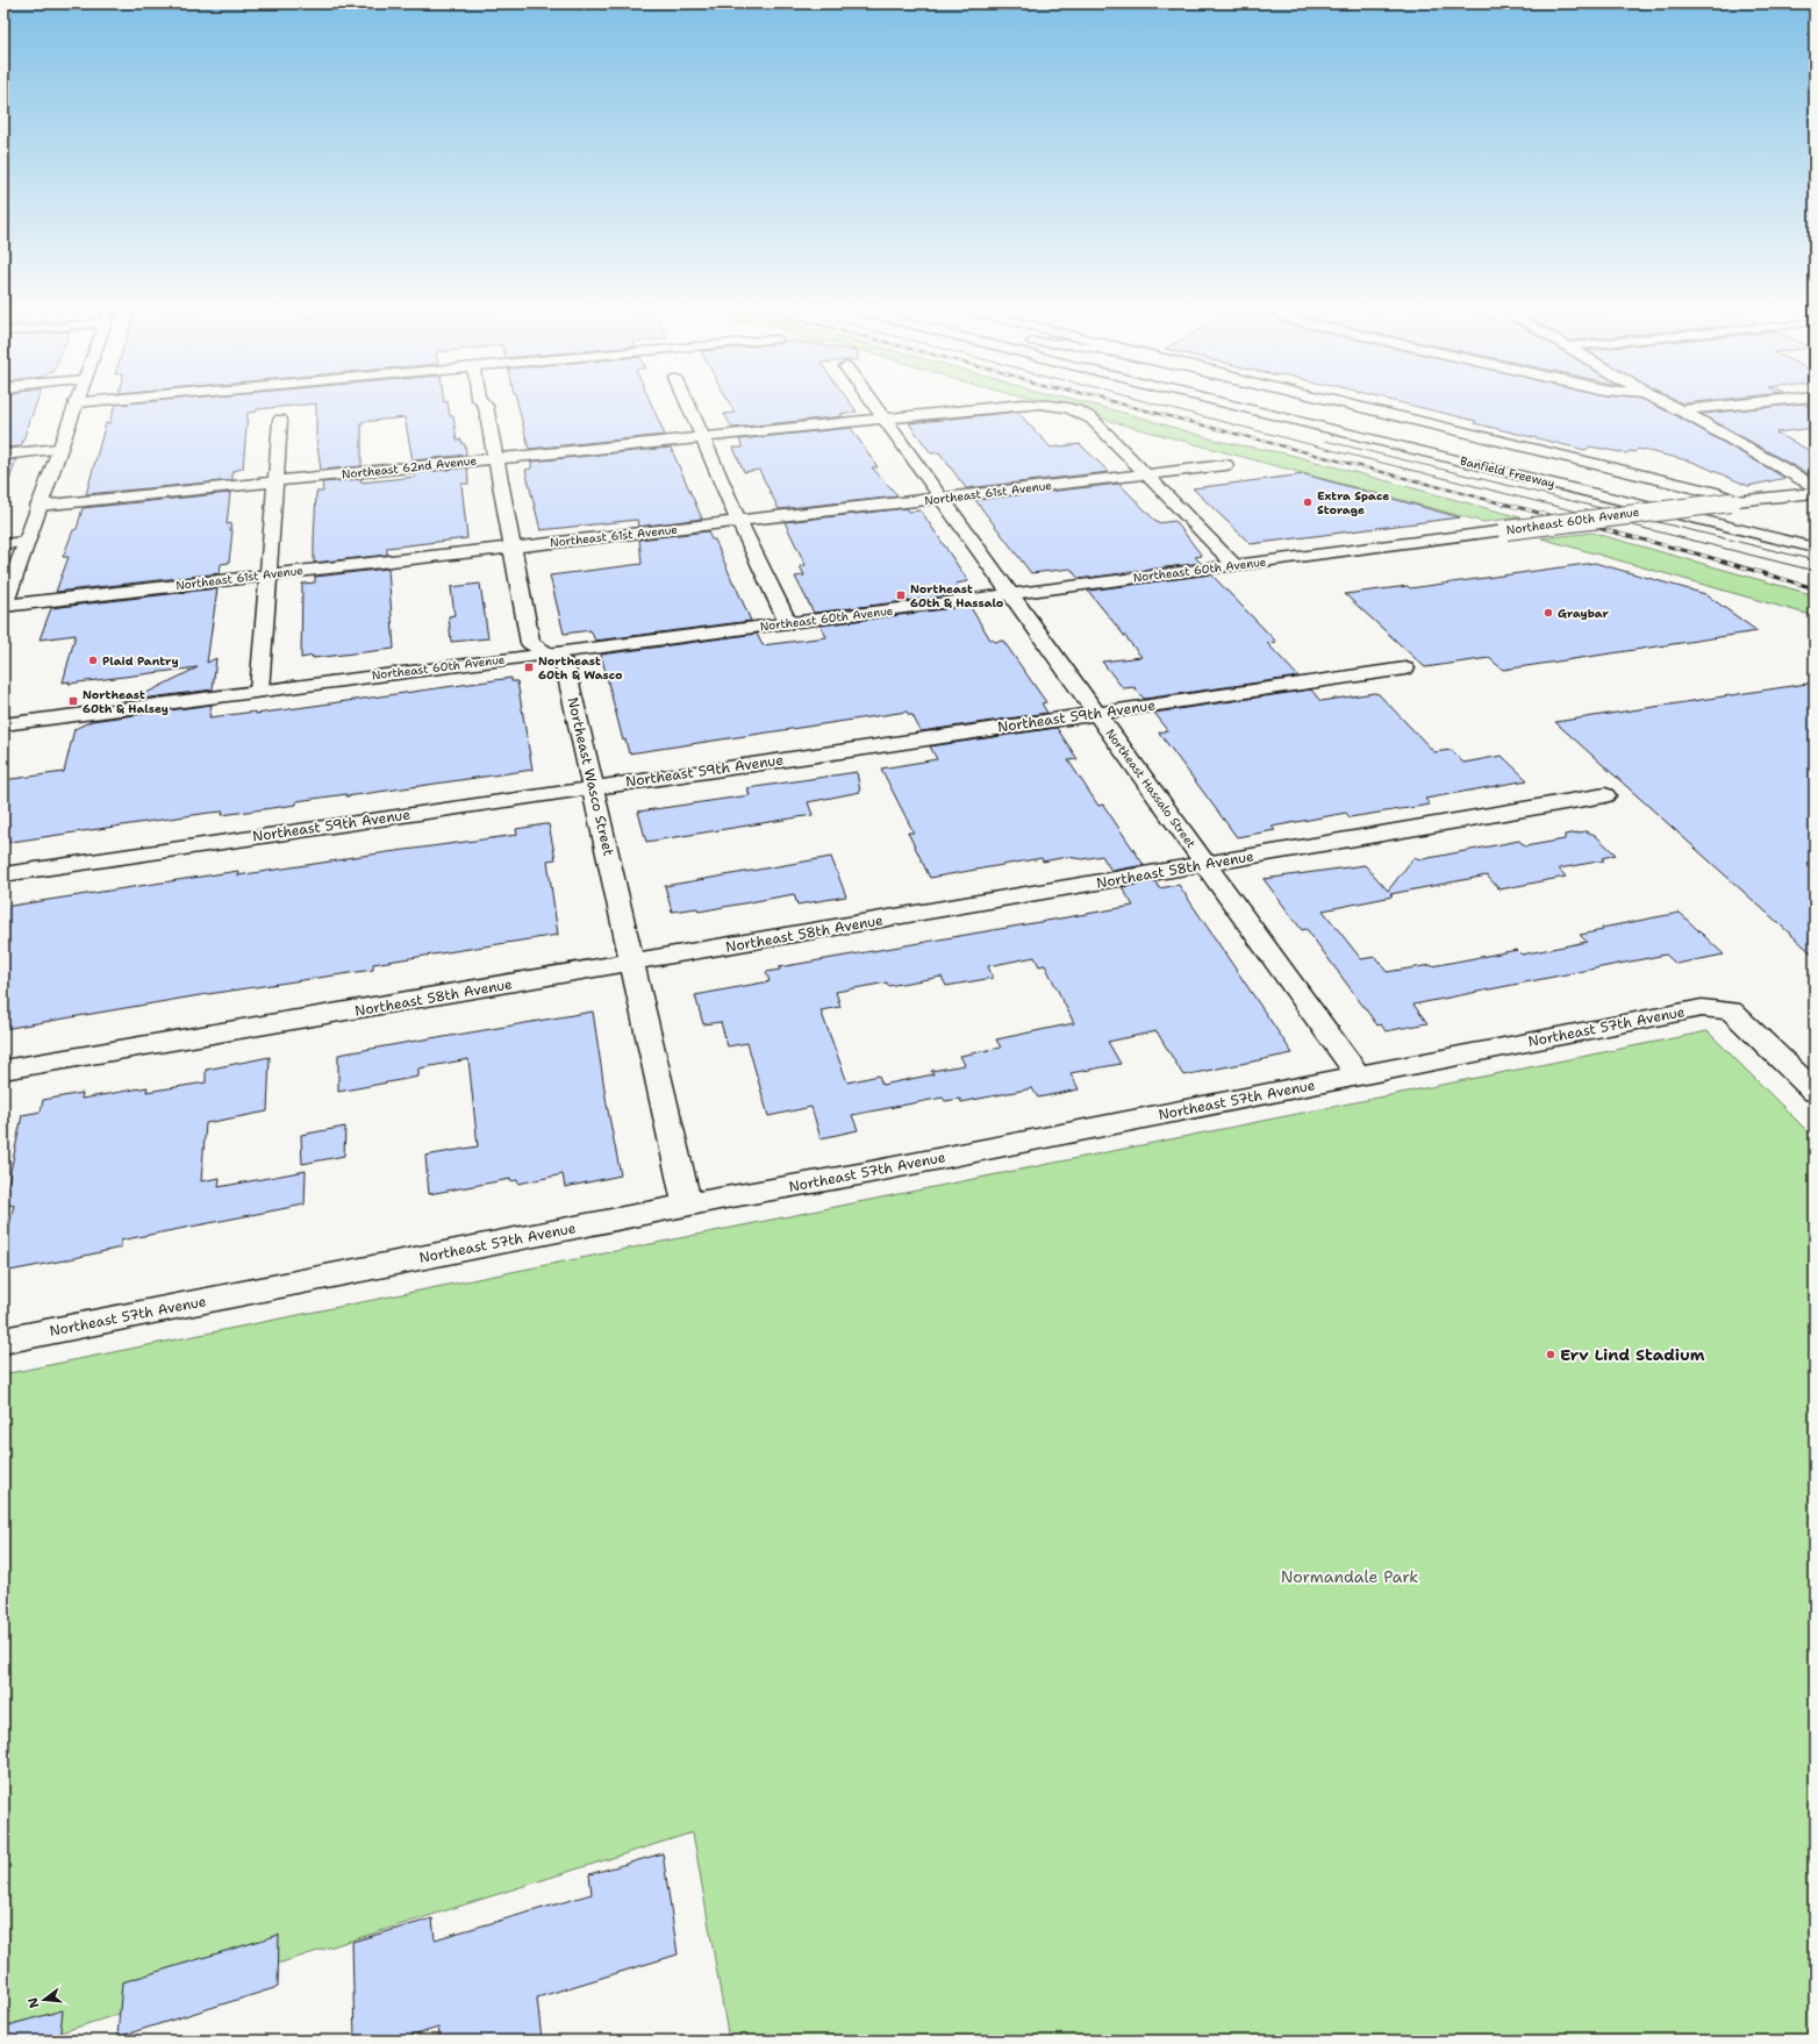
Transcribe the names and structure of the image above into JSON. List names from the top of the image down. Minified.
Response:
{"streets":{"main road":["Northeast 62nd Avenue","Banfield Freeway","Northeast 61st Avenue","Northeast 60th Avenue","Northeast 59th Avenue","Northeast Wasco Street","Northeast Hassalo Street","Northeast 58th Avenue","Northeast 57th Avenue"]},"crossings":[["Northeast 62nd Avenue","Northeast 61st Avenue"],["Northeast 62nd Avenue","Northeast Wasco Street"],["Northeast 62nd Avenue","Northeast Hassalo Street"],["Northeast 61st Avenue","Northeast Wasco Street"],["Northeast 61st Avenue","Northeast Hassalo Street"],["Northeast 60th Avenue","Northeast Wasco Street"],["Northeast 60th Avenue","Northeast Hassalo Street"],["Northeast 59th Avenue","Northeast Wasco Street"],["Northeast 59th Avenue","Northeast Hassalo Street"],["Northeast Wasco Street","Northeast 58th Avenue"],["Northeast Wasco Street","Northeast 57th Avenue"],["Northeast Hassalo Street","Northeast 58th Avenue"],["Northeast Hassalo Street","Northeast 57th Avenue"]],"parks":["Normandale Park"],"places":{"other":["Extra Space Storage","Graybar","Plaid Pantry","Erv Lind Stadium"],"transit":["Northeast 60th & Hassalo","Northeast 60th & Wasco","Northeast 60th & Halsey"]},"north":"left"}
